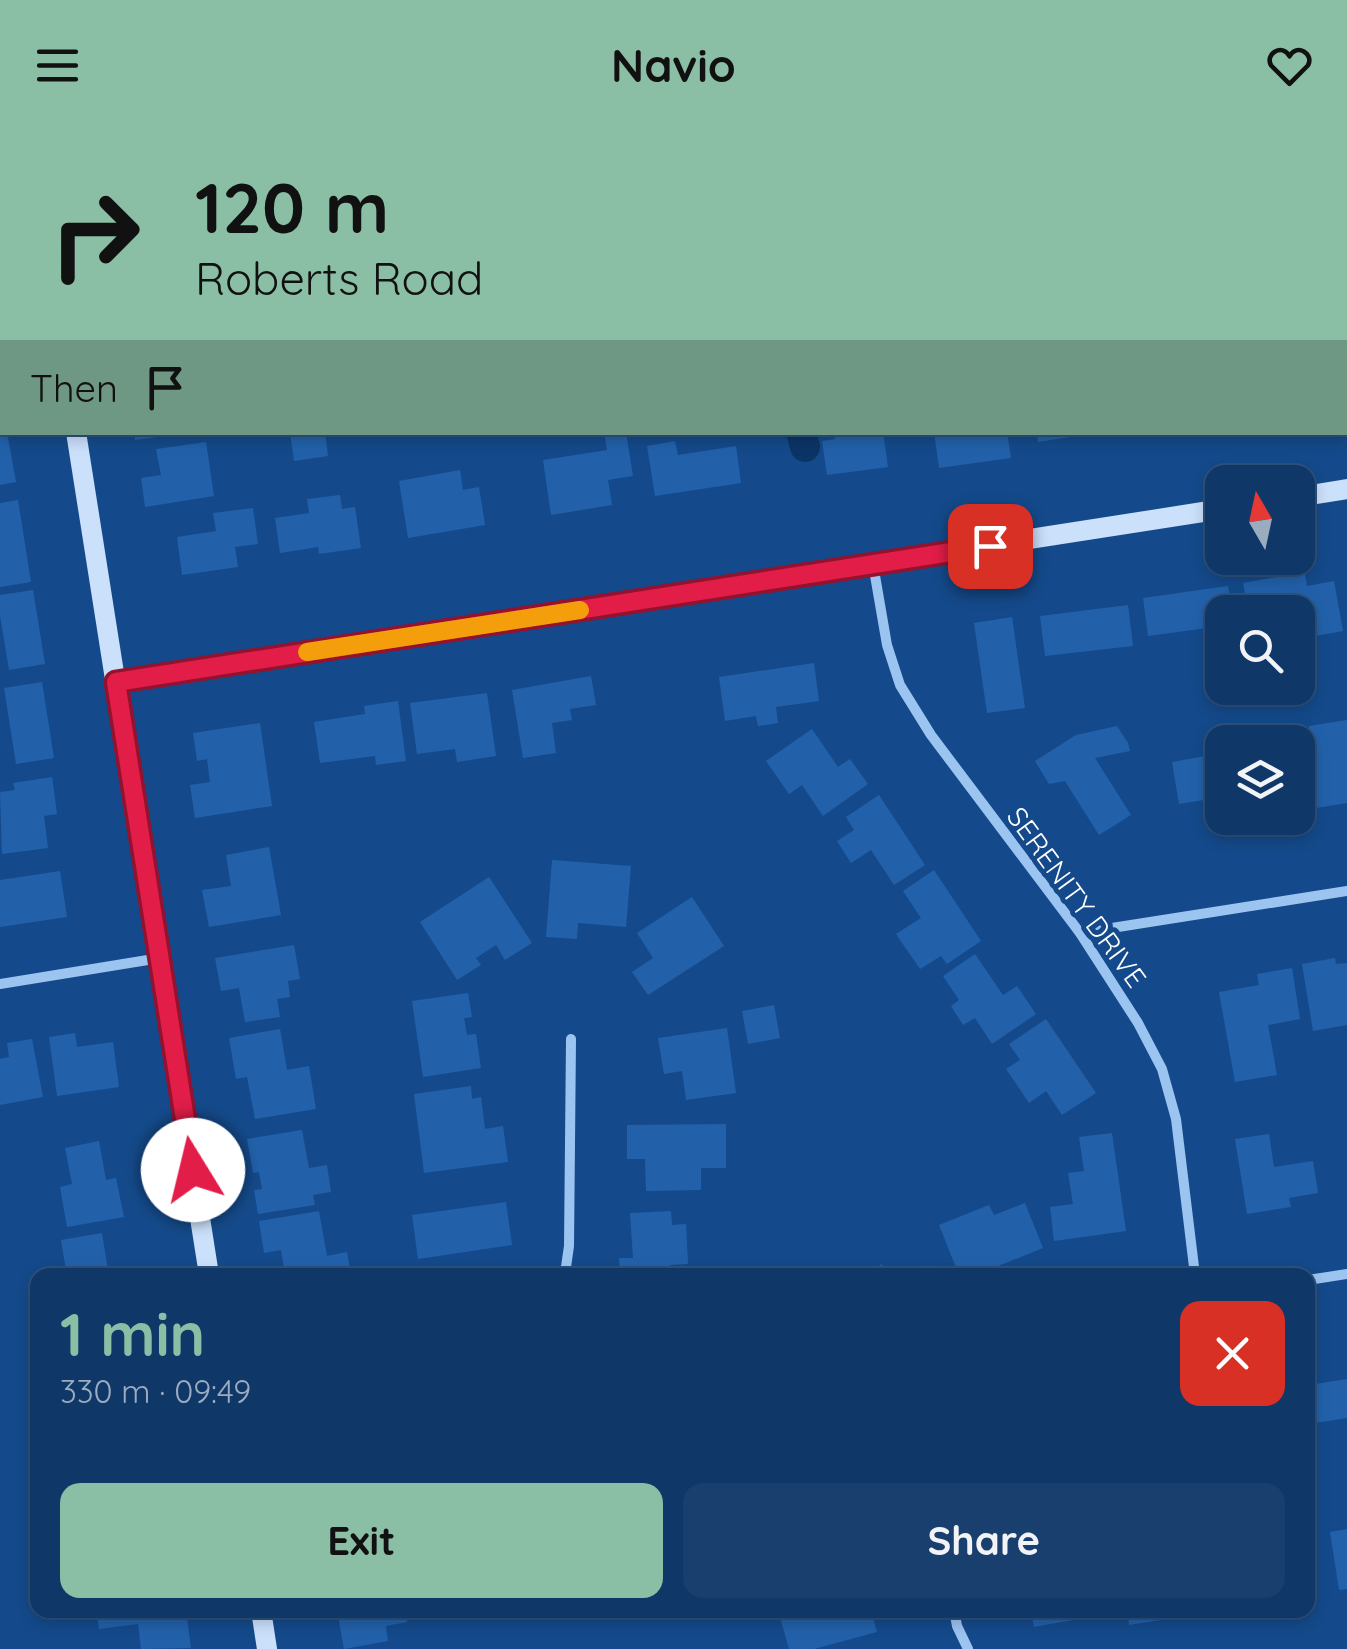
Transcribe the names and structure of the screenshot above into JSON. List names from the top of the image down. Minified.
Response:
{"streets":{"street":["SERENITY DRIVE"]},"north":"top","page":{"header":"Navio","turn":["120 m","Roberts Road"],"then":"Then","heading":["1 min","330 m · 09:49"],"buttons":["Exit","Share"]}}
